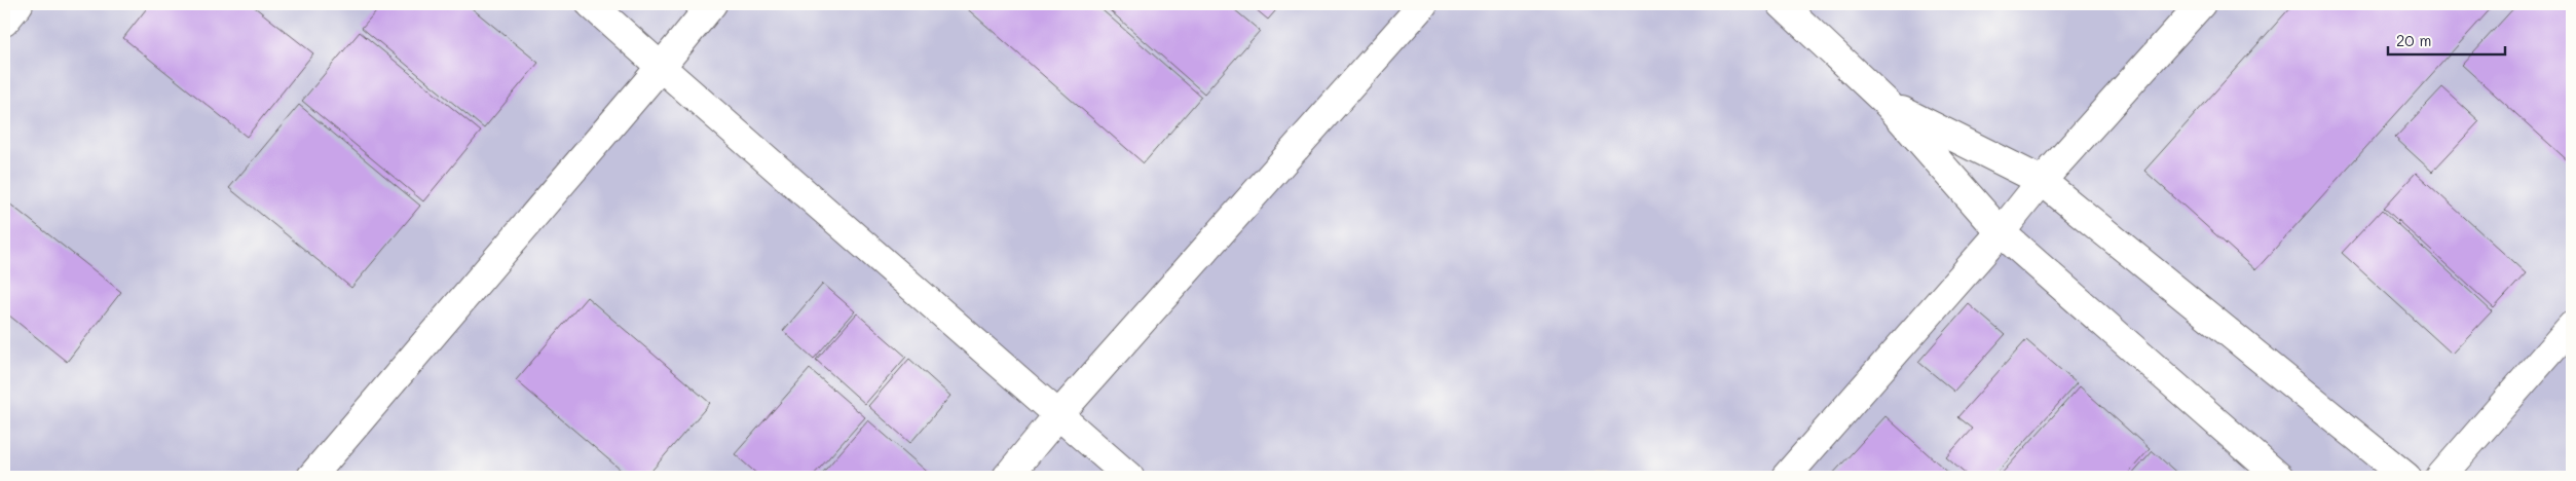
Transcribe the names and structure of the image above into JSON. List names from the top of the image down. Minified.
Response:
{"scale_bar":"20 m"}
